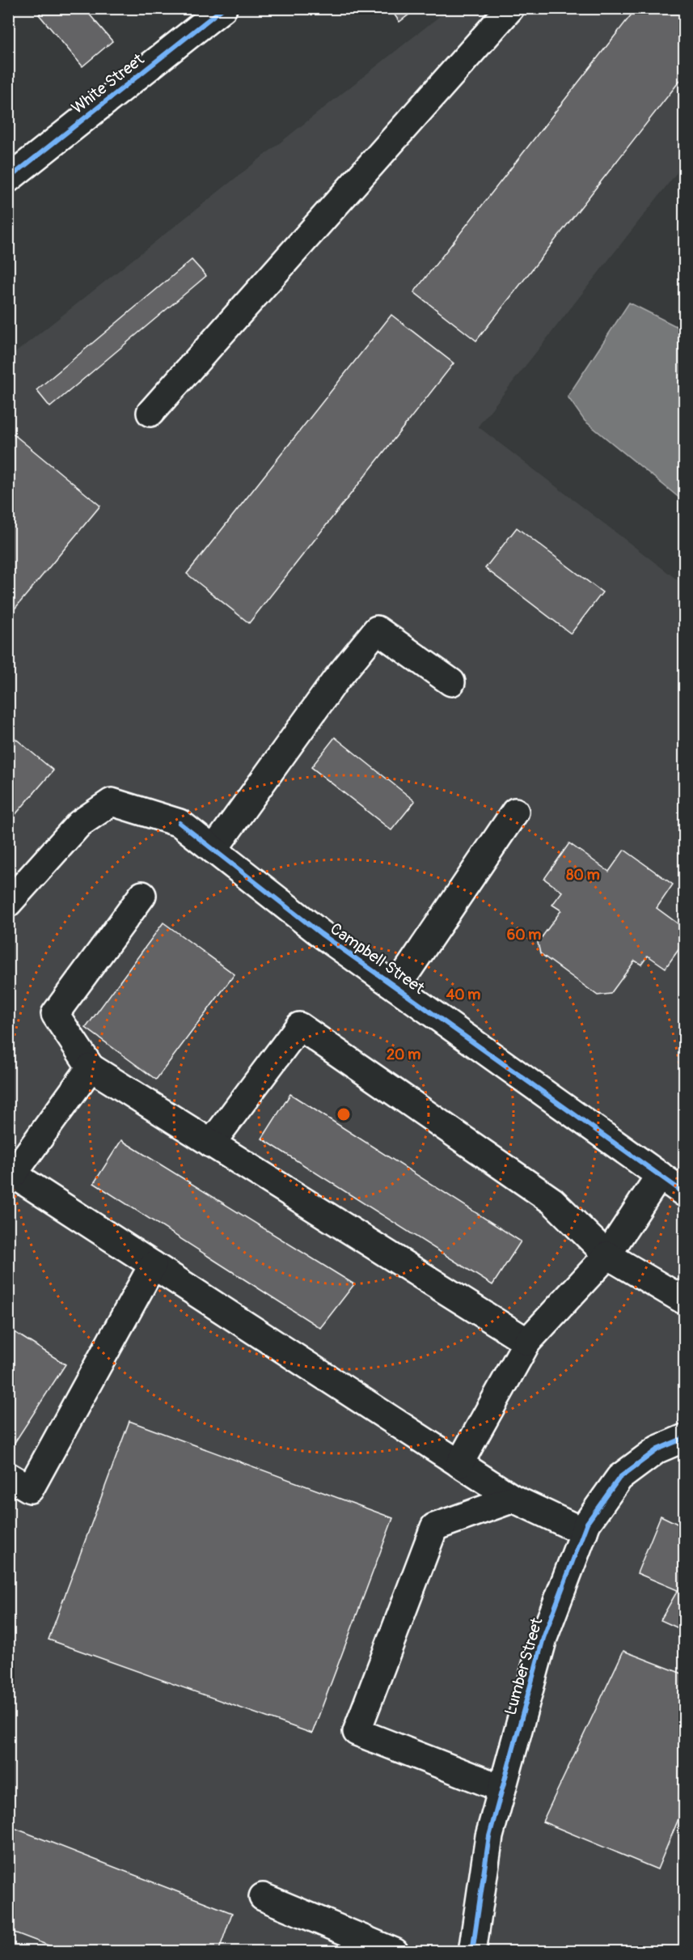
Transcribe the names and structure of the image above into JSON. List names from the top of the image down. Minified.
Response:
{"streets":{"street":["White Street","Campbell Street","Lumber Street"]},"rings":["80 m","60 m","40 m","20 m"]}
